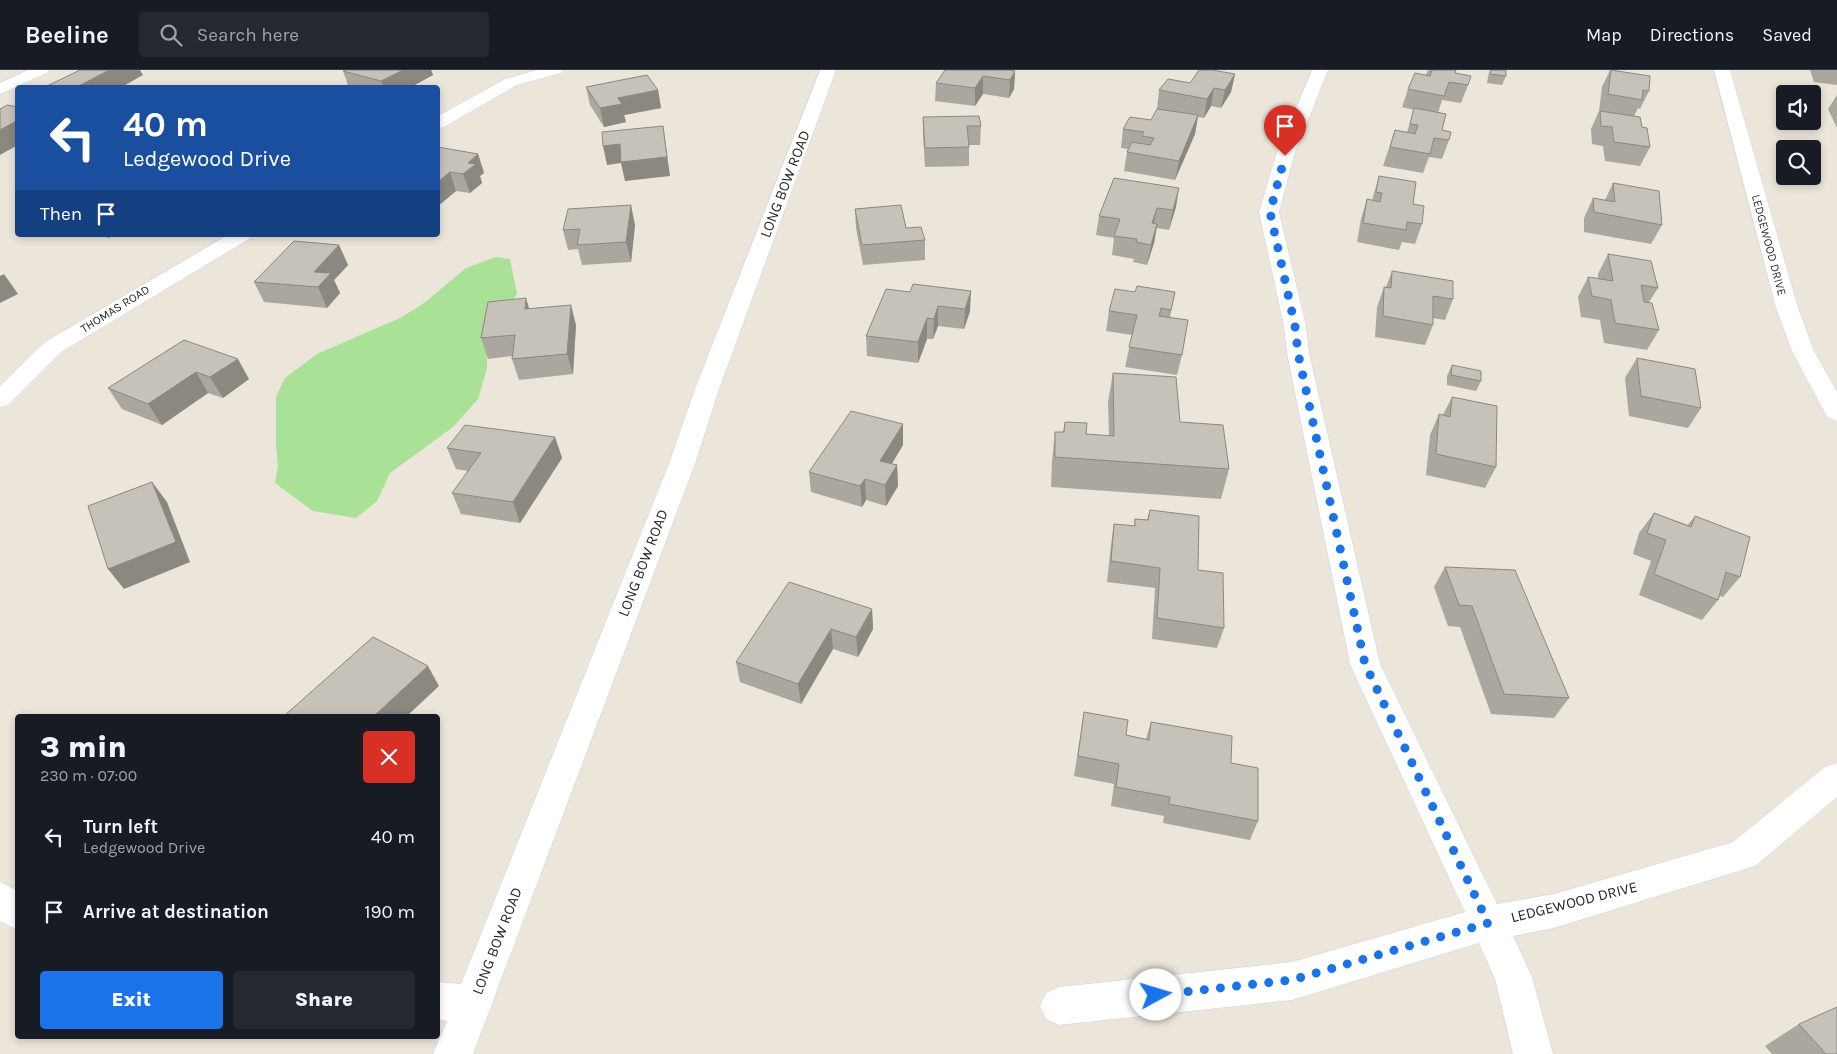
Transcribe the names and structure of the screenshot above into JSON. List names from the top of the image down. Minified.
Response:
{"streets":{"street":["LONG BOW ROAD","LEDGEWOOD DRIVE","THOMAS ROAD"]},"page":{"header":"Beeline","search":"Search here","nav":["Map","Directions","Saved"],"turn":["40 m","Ledgewood Drive"],"then":"Then","heading":["3 min","230 m · 07:00"],"list":[{"name":"Turn left","note":"Ledgewood Drive","value":"40 m"},{"name":"Arrive at destination","value":"190 m"}],"buttons":["Exit","Share"]}}
